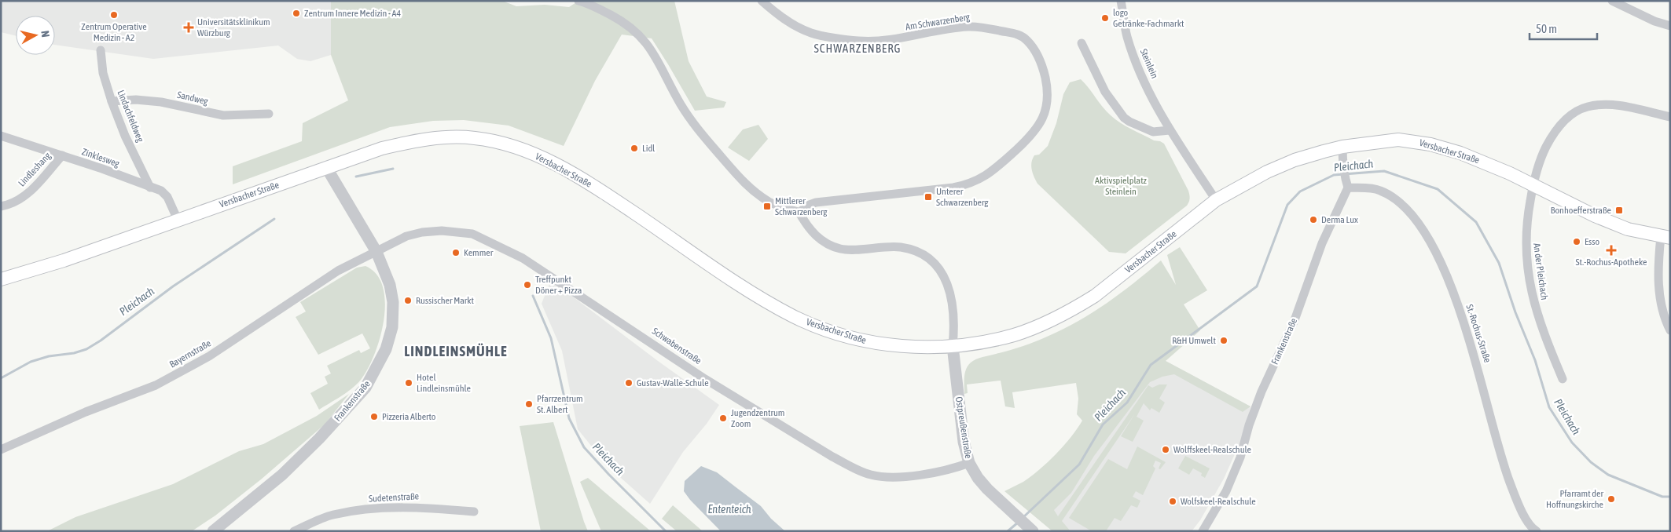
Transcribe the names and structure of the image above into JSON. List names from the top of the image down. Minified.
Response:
{"streets":{"main road":["Versbacher Straße"],"street":["Am Schwarzenberg","Steinlein","Sandweg","Lindachfeldweg","Zinklesweg","Lindleshang","An der Pleichach","St.-Rochus-Straße","Frankenstraße","Schwabenstraße","Bayernstraße","Ostpreußenstraße","Sudetenstraße"]},"crossings":[["Steinlein","Versbacher Straße"],["Sandweg","Lindachfeldweg"],["Lindachfeldweg","Zinklesweg"],["Versbacher Straße","Zinklesweg"],["Versbacher Straße","An der Pleichach"],["Versbacher Straße","Frankenstraße"],["Versbacher Straße","Ostpreußenstraße"],["Zinklesweg","Lindleshang"],["St.-Rochus-Straße","Frankenstraße"],["Frankenstraße","Schwabenstraße"],["Frankenstraße","Bayernstraße"],["Schwabenstraße","Bayernstraße"],["Schwabenstraße","Ostpreußenstraße"]],"districts":["SCHWARZENBERG","LINDLEINSMÜHLE"],"water":["Pleichach","Ententeich"],"parks":["Aktivspielplatz Steinlein"],"places":{"other":["Zentrum Innere Medizin - A4","Zentrum Operative Medizin - A2","logo Getränke-Fachmarkt","Lidl","Derma Lux","Esso","Kemmer","Treffpunkt Döner + Pizza","Russischer Markt","R&H Umwelt","Hotel Lindleinsmühle","Gustav-Walle-Schule","Pfarrzentrum St. Albert","Pizzeria Alberto","Jugendzentrum Zoom","Wolffskeel-Realschule","Pfarramt der Hoffnungskirche","Wolfskeel-Realschule"],"health":["Universitätsklinikum Würzburg","St.-Rochus-Apotheke"],"transit":["Unterer Schwarzenberg","Mittlerer Schwarzenberg","Bonhoefferstraße"]},"scale_bar":"50 m","north":"right"}
